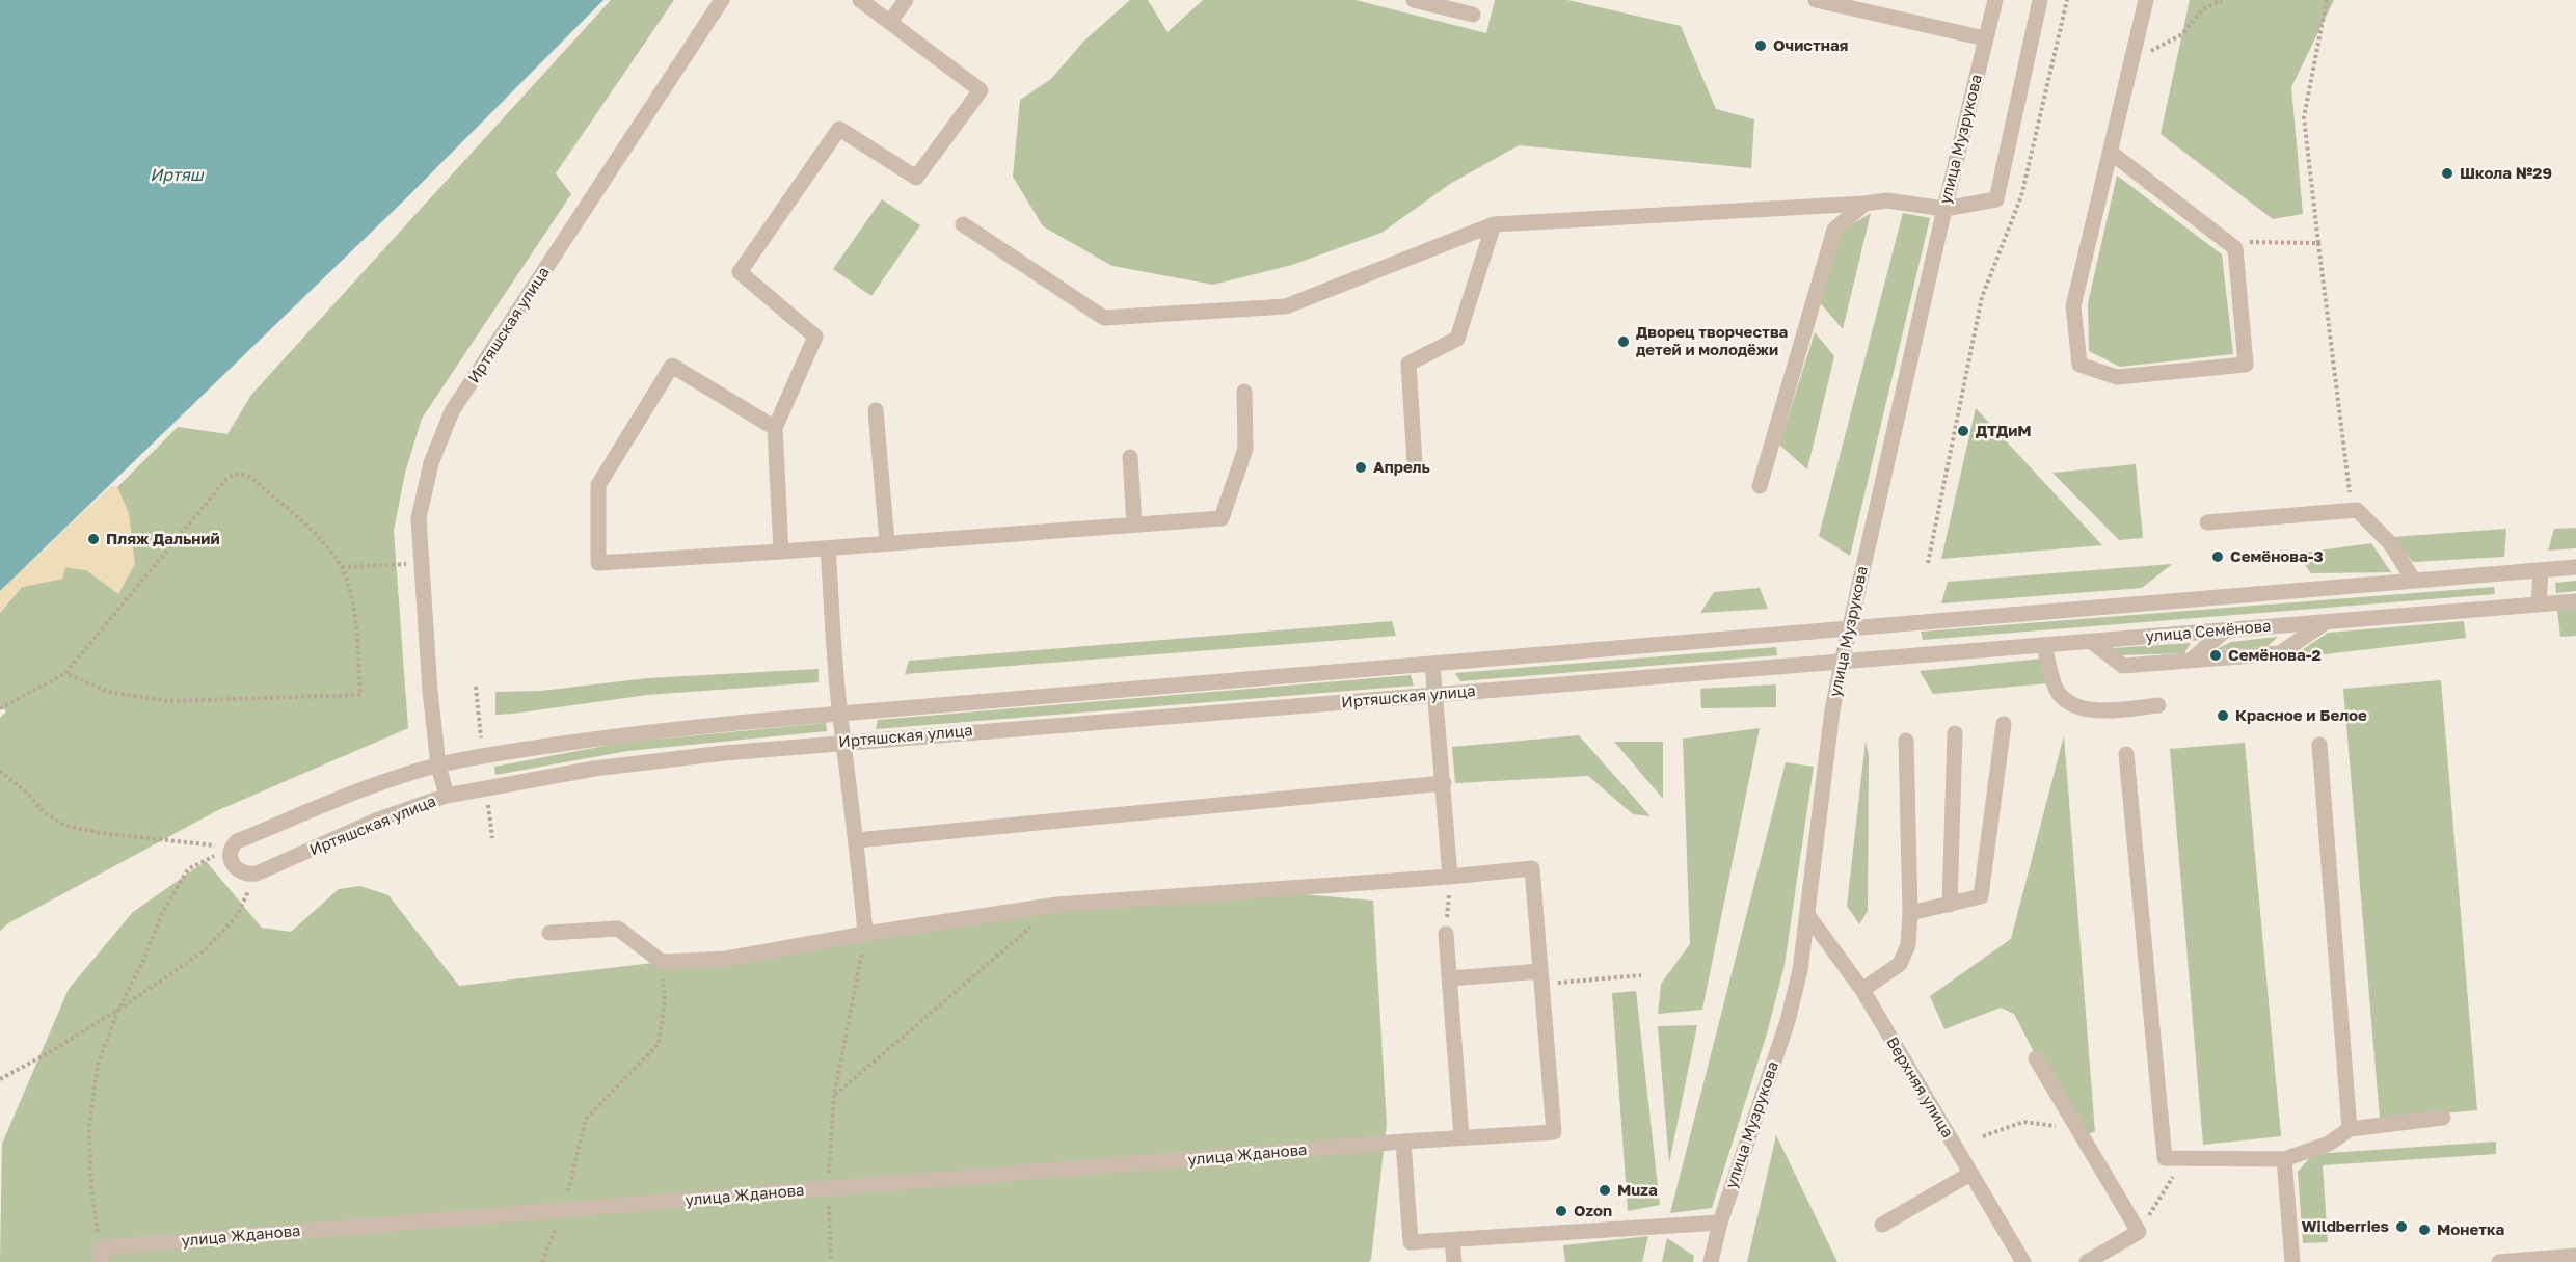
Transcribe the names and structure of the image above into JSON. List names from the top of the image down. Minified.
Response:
{"streets":{"street":["улица Музрукова","Иртяшская улица","улица Семёнова","Верхняя улица","улица Жданова"]},"crossings":[["улица Музрукова","Иртяшская улица"],["улица Музрукова","улица Семёнова"],["улица Музрукова","Верхняя улица"],["Иртяшская улица","улица Семёнова"]],"water":["Иртяш"],"places":["Очистная","Школа №29","Дворец творчества детей и молодёжи","ДТДиМ","Апрель","Пляж Дальний","Семёнова-3","Семёнова-2","Красное и Белое","Muza","Ozon","Wildberries","Монетка"]}
